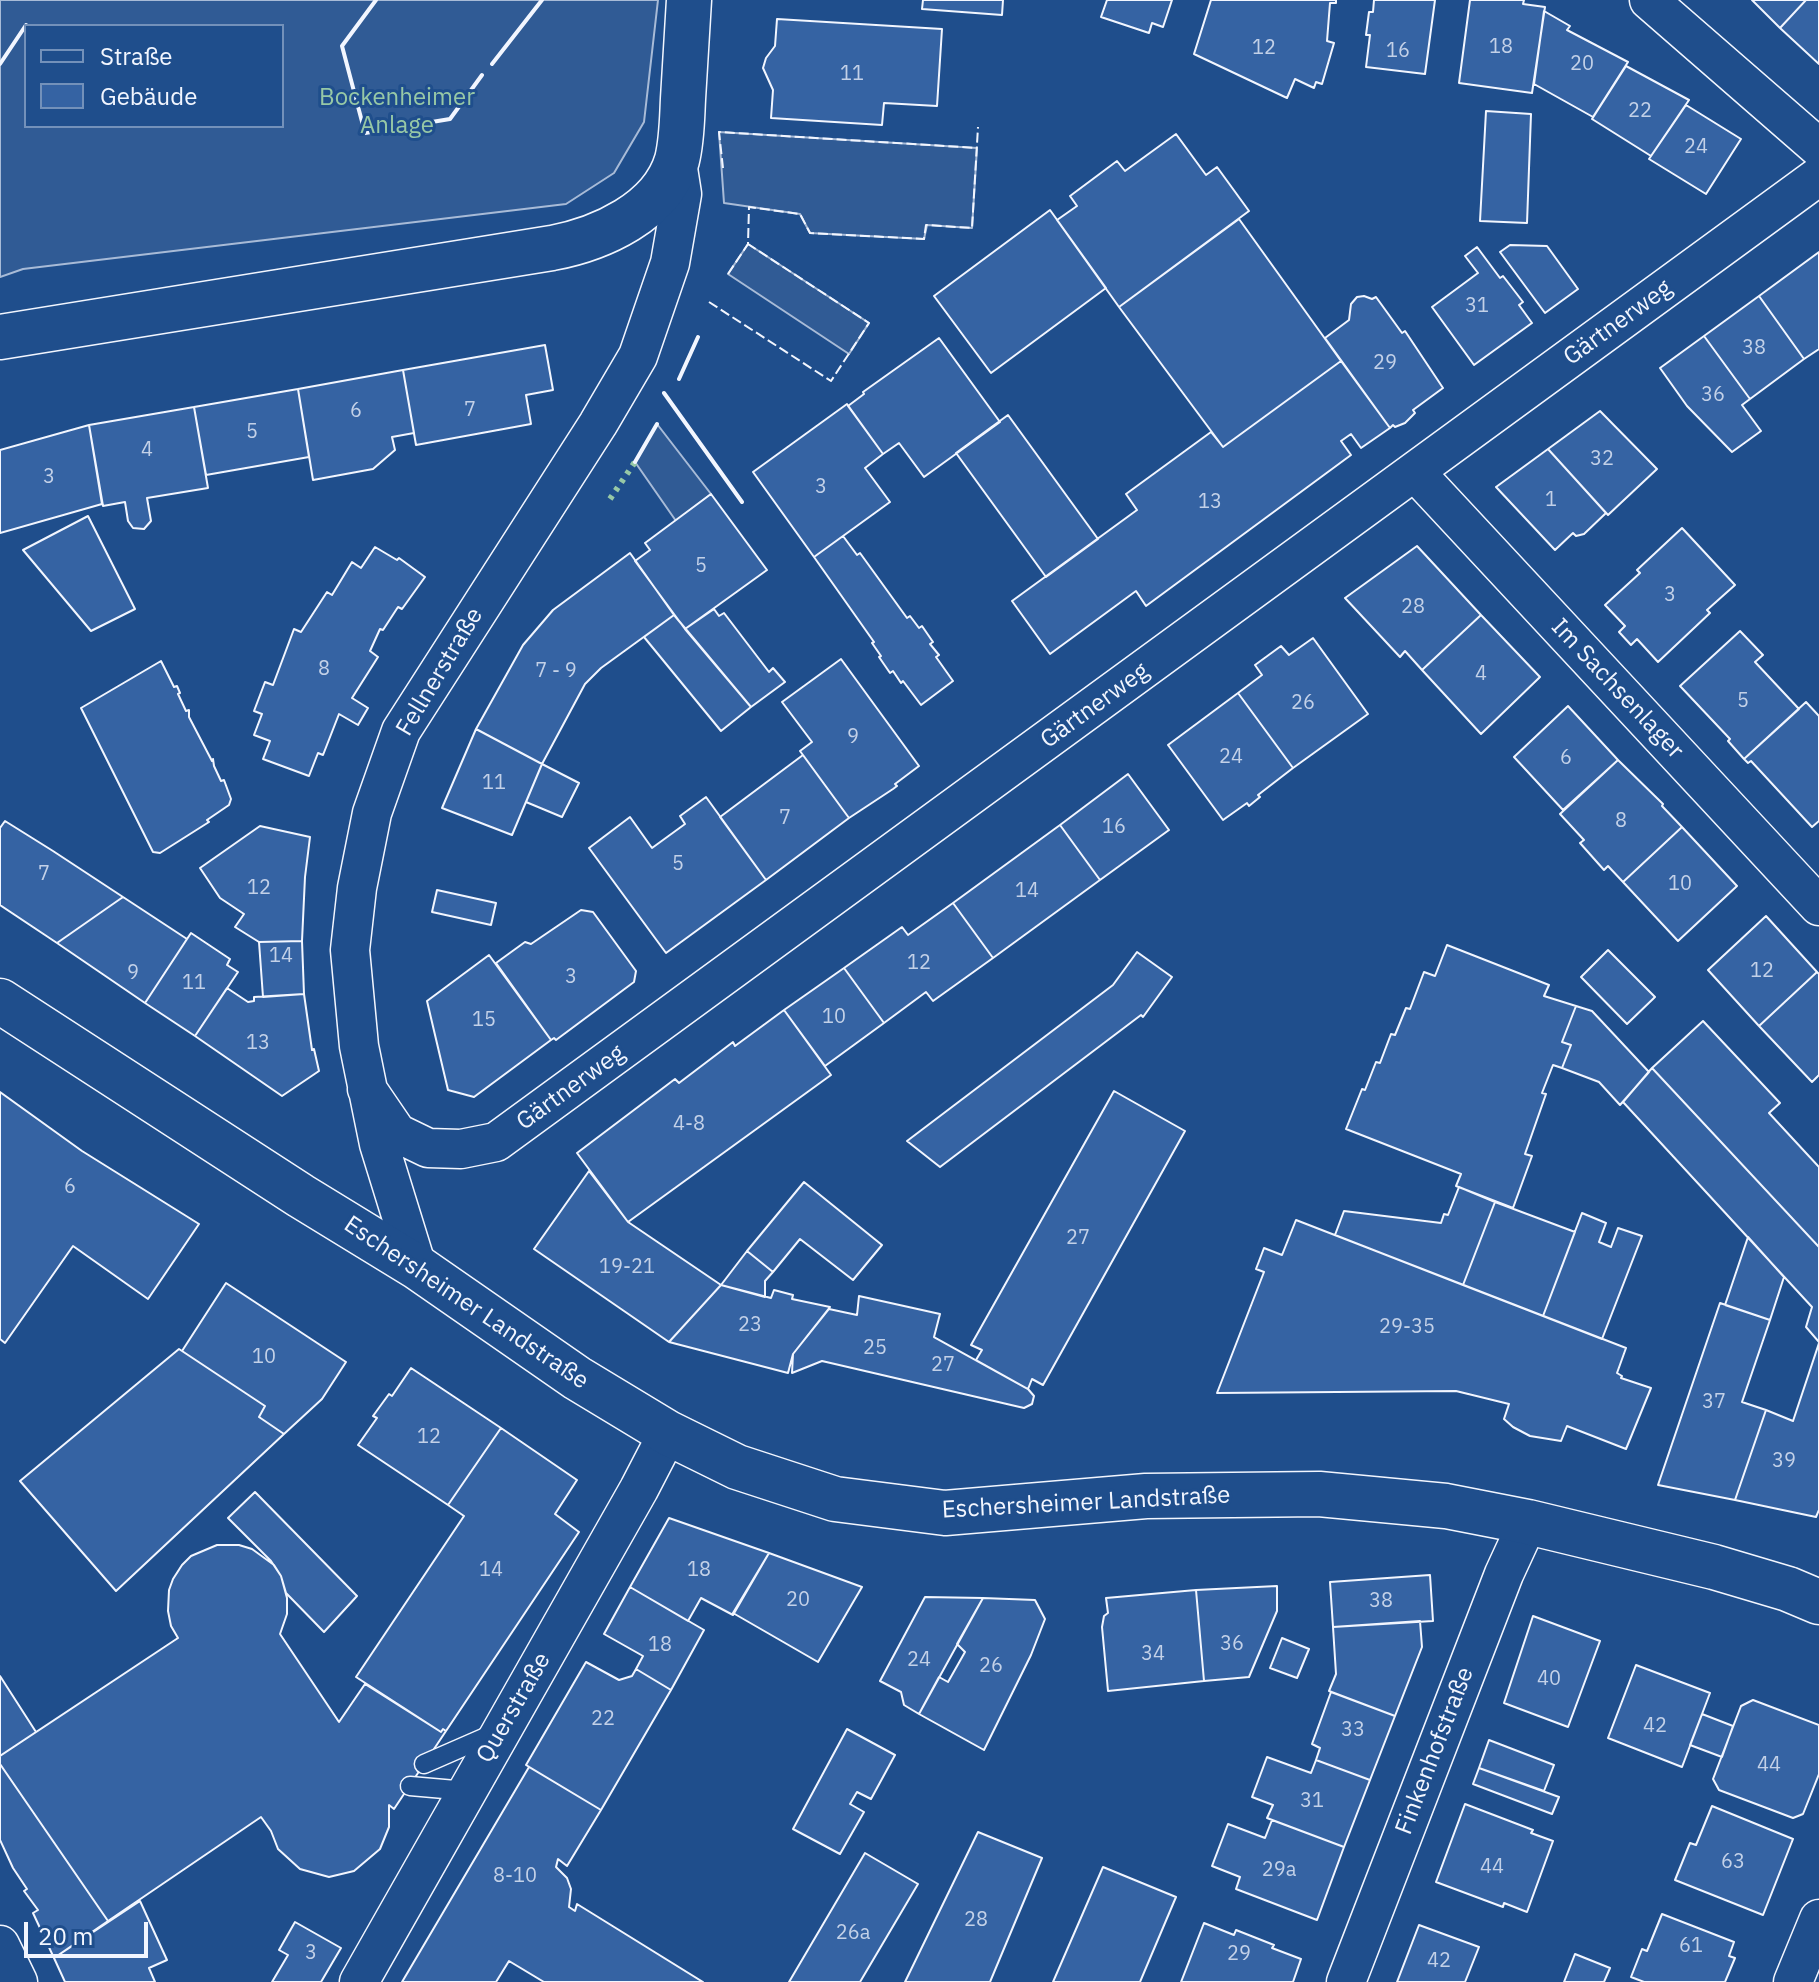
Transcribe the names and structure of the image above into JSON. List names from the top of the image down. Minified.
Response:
{"streets":{"main road":["Eschersheimer Landstraße"],"street":["Gärtnerweg","Fellnerstraße","Im Sachsenlager","Querstraße","Finkenhofstraße"]},"crossings":[["Gärtnerweg","Fellnerstraße"],["Gärtnerweg","Im Sachsenlager"],["Fellnerstraße","Eschersheimer Landstraße"],["Eschersheimer Landstraße","Querstraße"],["Eschersheimer Landstraße","Finkenhofstraße"]],"parks":["Bockenheimer Anlage"],"house_numbers":["18","12","16","20","11","22","24","31","38","29","36","7","6","5","4","32","3","3","1","13","5","3","28","8","7 - 9","4","5","26","9","24","6","11","7","8","16","5","7","10","12","14","14","12","12","9","3","11","10","15","13","4-8","6","27","19-21","23","29-35","25","10","27","37","12","39","14","18","20","38","36","18","34","24","26","40","22","42","33","44","31","63","44","29a","8-10","28","26a","61","3","29","42"],"legend":["Straße","Gebäude"],"scale_bar":"20 m"}
